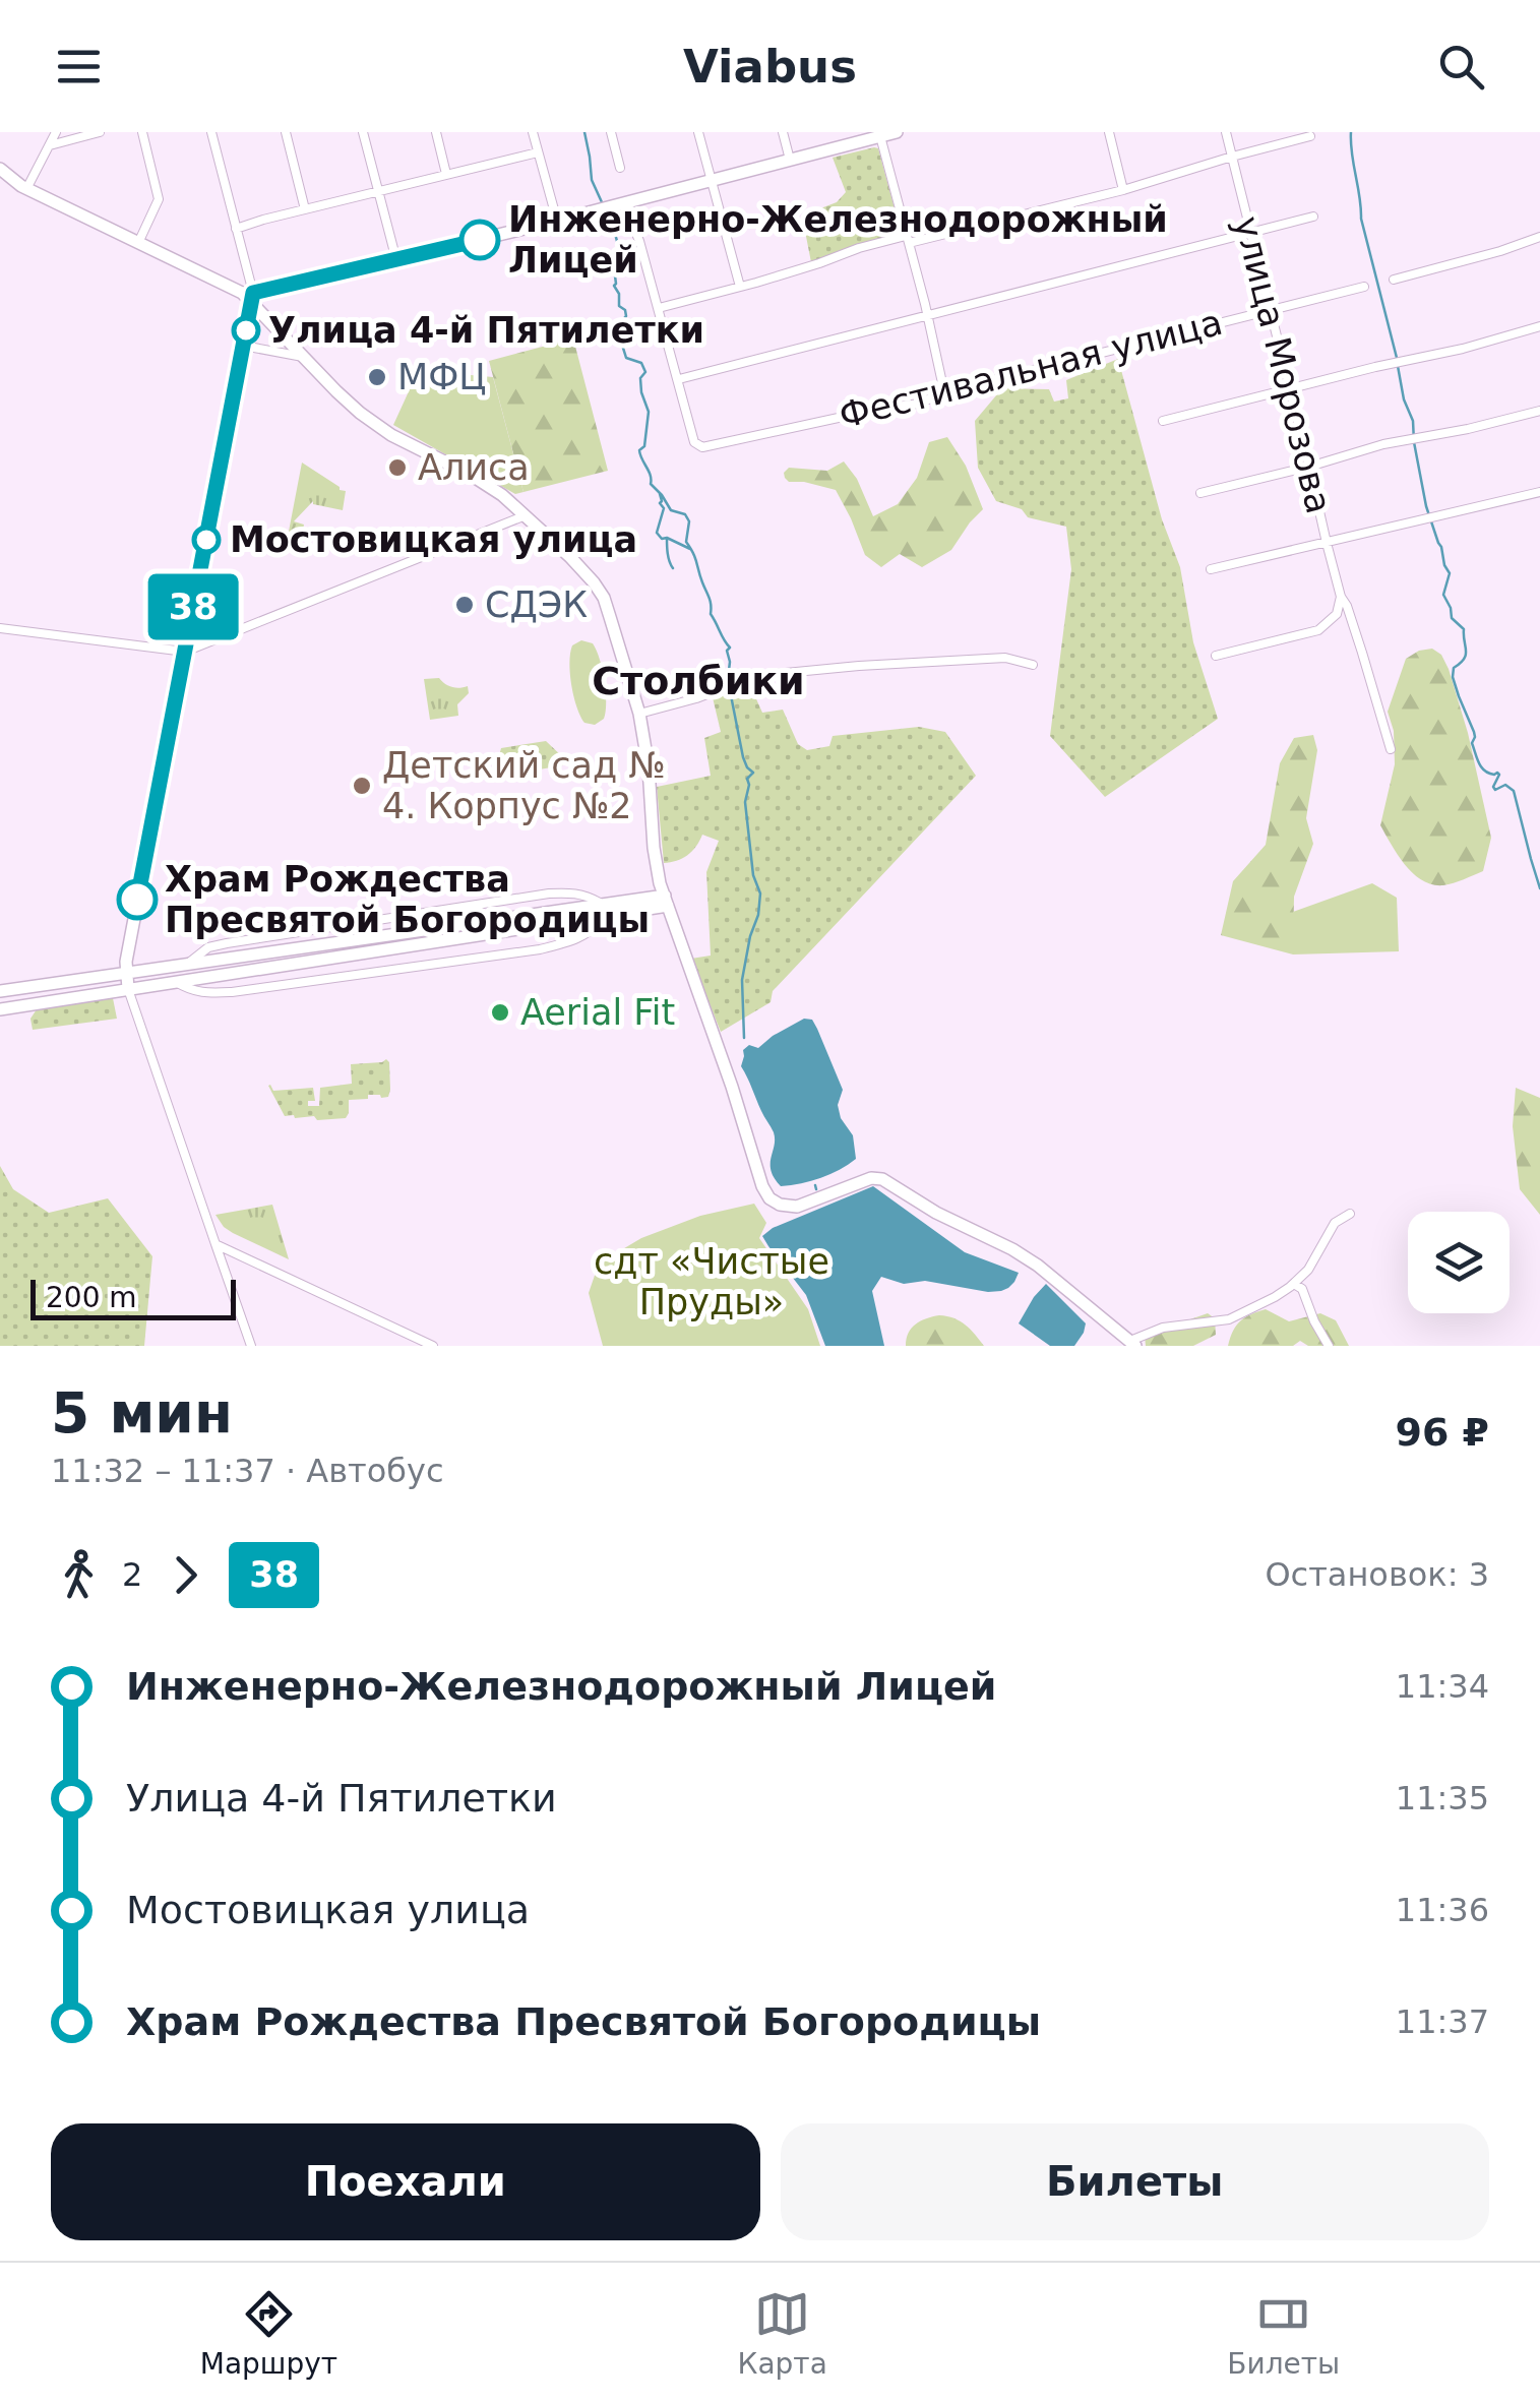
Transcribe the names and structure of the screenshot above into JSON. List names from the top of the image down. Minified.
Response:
{"streets":{"street":["улица Морозова","Фестивальная улица"]},"crossings":[["улица Морозова","Фестивальная улица"]],"districts":["Столбики"],"parks":["сдт «Чистые Пруды»"],"places":["Инженерно-Железнодорожный Лицей","Улица 4-й Пятилетки","МФЦ","Алиса","Мостовицкая улица","СДЭК","Детский сад № 4. Корпус №2","Храм Рождества Пресвятой Богородицы","Aerial Fit"],"lines":["bus line 38"],"scale_bar":"200 m","page":{"header":"Viabus","on_map":"38","scale":"200 m","heading":["5 мин","11:32 – 11:37 · Автобус","96 ₽"],"legs":["2","38","Остановок: 3"],"list":[{"name":"Инженерно-Железнодорожный Лицей","value":"11:34"},{"name":"Улица 4-й Пятилетки","value":"11:35"},{"name":"Мостовицкая улица","value":"11:36"},{"name":"Храм Рождества Пресвятой Богородицы","value":"11:37"}],"buttons":["Поехали","Билеты"],"tabs":["Маршрут","Карта","Билеты"]}}
